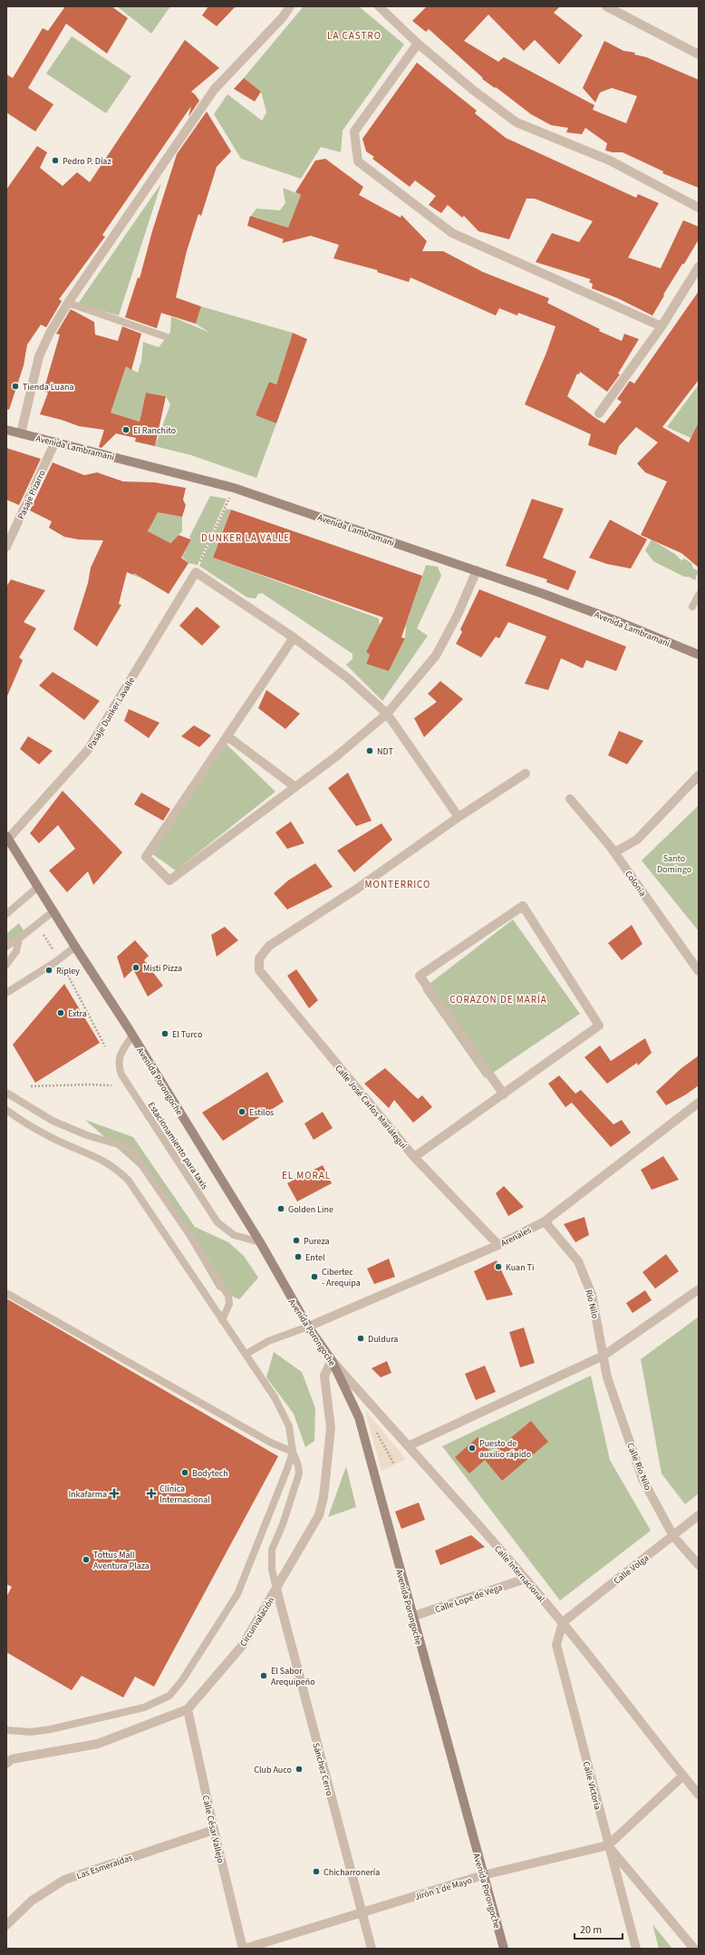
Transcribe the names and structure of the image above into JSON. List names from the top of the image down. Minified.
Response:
{"streets":{"main road":["Avenida Lambramani","Avenida Porongoche"],"street":["Pasaje Pizarro","Pasaje Dunker Lavalle","Colonia","Calle José Carlos Mariátegui","Arenales","Río Nilo","Calle Río Nilo","Calle Volga","Calle Internacional","Calle Lope de Vega","Circunvalación","Sánchez Cerro","Calle Victoria","Calle César Vallejo","Las Esmeraldas","Jirón 1 de Mayo"],"lane":["Estacionamiento para taxis"]},"crossings":[["Avenida Lambramani","Pasaje Pizarro"],["Pasaje Dunker Lavalle","Avenida Porongoche"],["Avenida Porongoche","Estacionamiento para taxis"],["Avenida Porongoche","Arenales"],["Avenida Porongoche","Calle Internacional"],["Avenida Porongoche","Calle Lope de Vega"],["Avenida Porongoche","Circunvalación"],["Avenida Porongoche","Jirón 1 de Mayo"],["Calle José Carlos Mariátegui","Arenales"],["Arenales","Río Nilo"],["Río Nilo","Calle Río Nilo"],["Calle Río Nilo","Calle Volga"],["Calle Volga","Calle Internacional"],["Calle Volga","Calle Victoria"],["Calle Internacional","Calle Lope de Vega"],["Calle Internacional","Circunvalación"],["Calle Internacional","Calle Victoria"],["Calle Internacional","Jirón 1 de Mayo"],["Circunvalación","Sánchez Cerro"],["Circunvalación","Calle César Vallejo"],["Sánchez Cerro","Jirón 1 de Mayo"],["Calle Victoria","Jirón 1 de Mayo"],["Calle César Vallejo","Las Esmeraldas"],["Calle César Vallejo","Jirón 1 de Mayo"]],"districts":["LA CASTRO","DUNKER LA VALLE","MONTERRICO","CORAZON DE MARÍA","EL MORAL"],"parks":["Santo Domingo"],"places":{"other":["Pedro P. Díaz","Tienda Luana","El Ranchito","NDT","Misti Pizza","Ripley","Extra","El Turco","Estilos","Golden Line","Pureza","Entel","Kuan Ti","Cibertec - Arequipa","Duldura","Puesto de auxilio rápido","Bodytech","Tottus Mall Aventura Plaza","El Sabor Arequipeño","Club Auco","Chicharronería"],"health":["Inkafarma","Clínica Internacional"]},"scale_bar":"20 m"}
